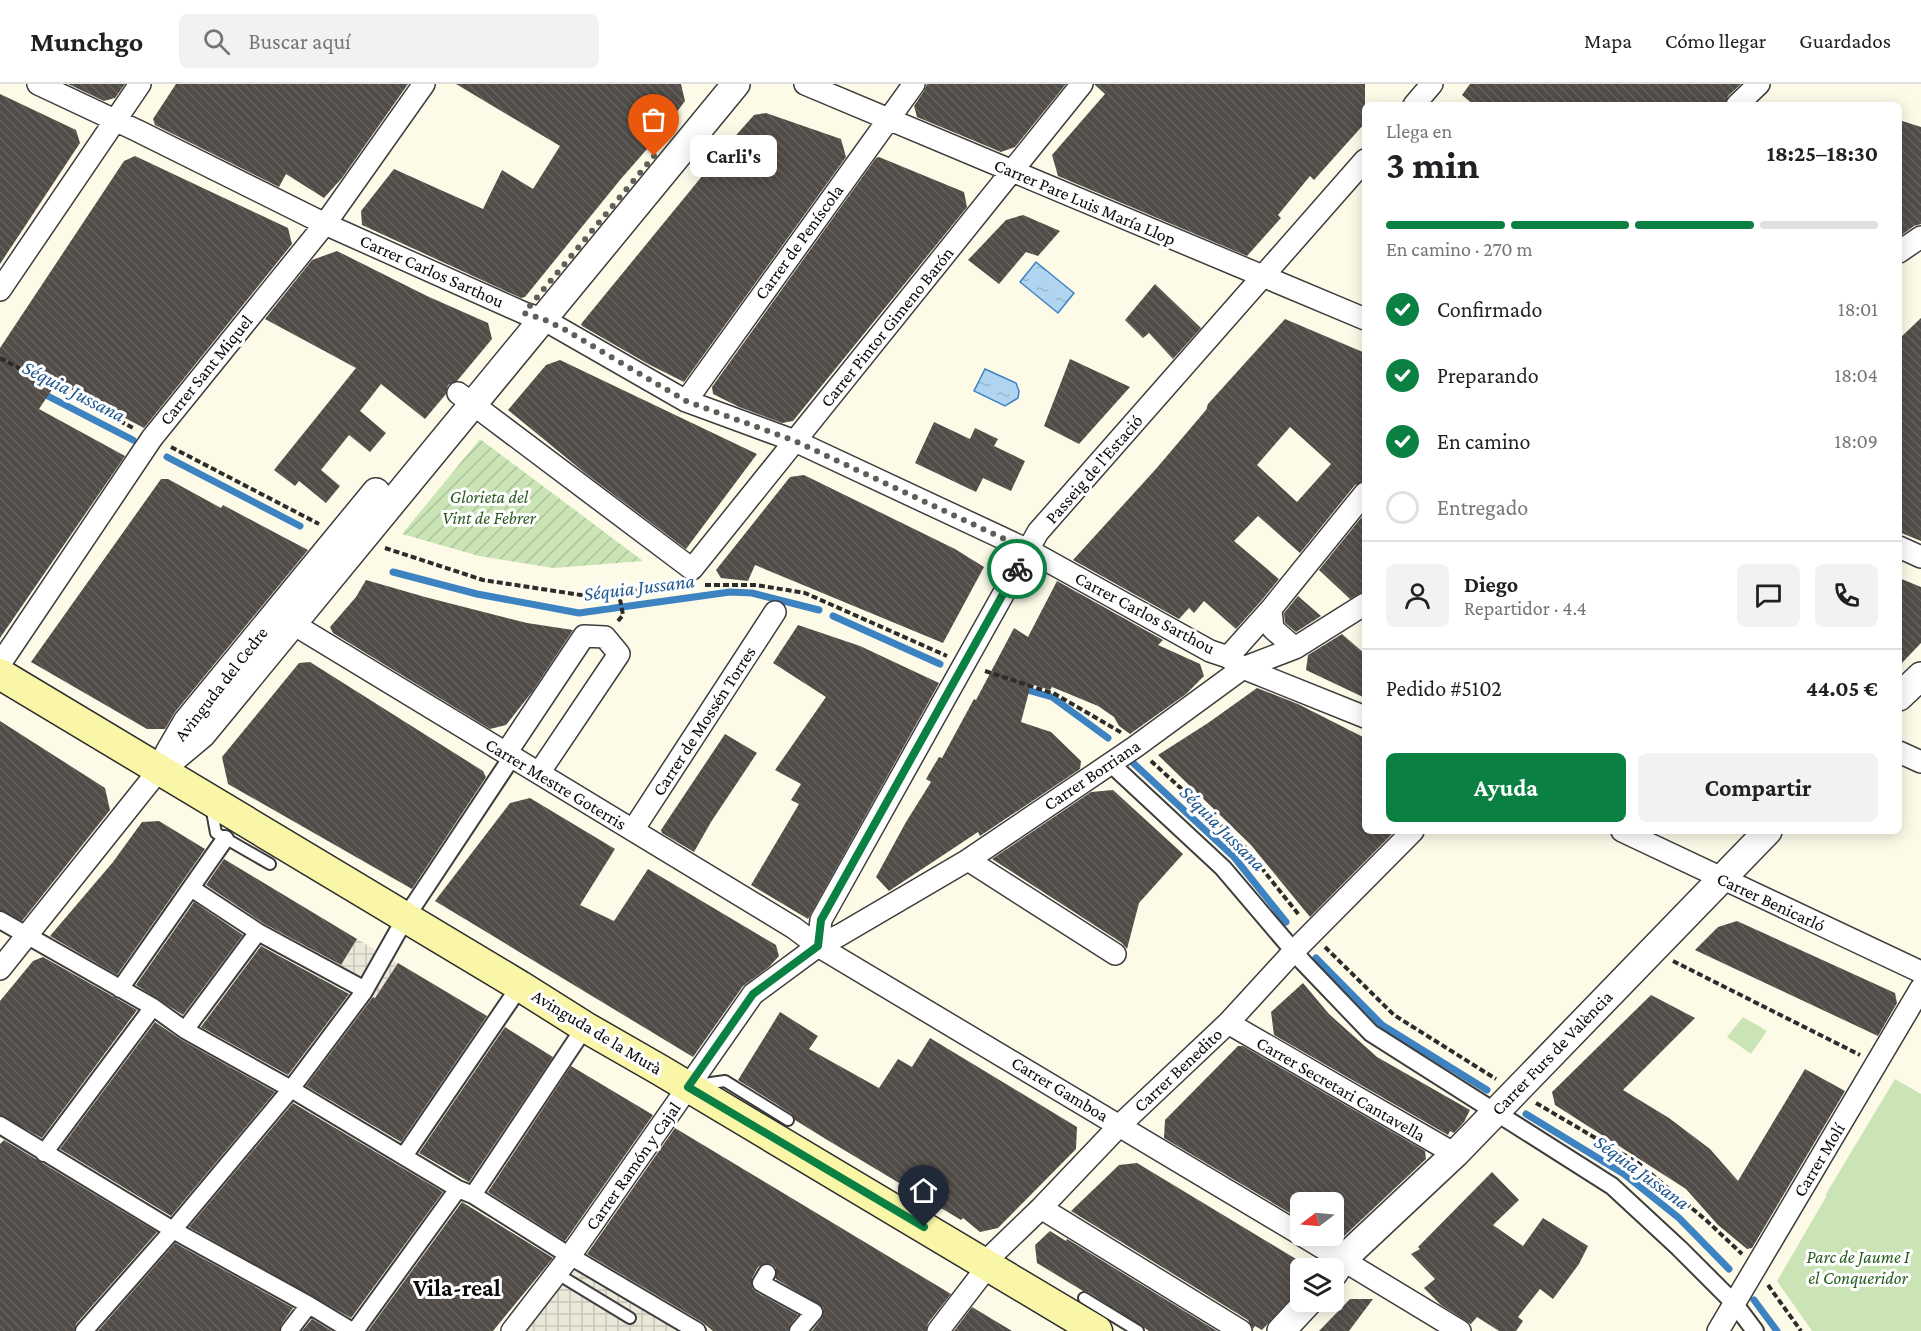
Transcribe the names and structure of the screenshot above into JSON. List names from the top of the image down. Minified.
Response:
{"streets":{"main road":["Avinguda de la Murà"],"street":["Carrer Pare Luis María Llop","Carrer de Peníscola","Carrer Carlos Sarthou","Carrer Pintor Gimeno Barón","Carrer Sant Miquel","Passeig de l'Estació","Avinguda del Cedre","Carrer de Mossén Torres","Carrer Borriana","Carrer Mestre Goterris","Carrer Benicarló","Carrer Furs de València","Carrer Benedito","Carrer Gamboa","Carrer Secretari Cantavella","Carrer Molí","Carrer Ramón y Cajal"]},"crossings":[["Carrer Pare Luis María Llop","Carrer de Peníscola"],["Carrer Pare Luis María Llop","Carrer Pintor Gimeno Barón"],["Carrer Pare Luis María Llop","Passeig de l'Estació"],["Carrer de Peníscola","Carrer Carlos Sarthou"],["Carrer Carlos Sarthou","Carrer Pintor Gimeno Barón"],["Carrer Carlos Sarthou","Carrer Sant Miquel"],["Carrer Carlos Sarthou","Passeig de l'Estació"],["Carrer Carlos Sarthou","Avinguda del Cedre"],["Carrer Carlos Sarthou","Carrer Borriana"],["Passeig de l'Estació","Carrer Borriana"],["Passeig de l'Estació","Carrer Mestre Goterris"],["Passeig de l'Estació","Carrer Gamboa"],["Passeig de l'Estació","Carrer Ramón y Cajal"],["Avinguda del Cedre","Carrer Mestre Goterris"],["Avinguda del Cedre","Avinguda de la Murà"],["Carrer de Mossén Torres","Carrer Mestre Goterris"],["Carrer Borriana","Carrer Mestre Goterris"],["Carrer Borriana","Carrer Gamboa"],["Carrer Borriana","Carrer Ramón y Cajal"],["Carrer Mestre Goterris","Carrer Gamboa"],["Carrer Mestre Goterris","Carrer Ramón y Cajal"],["Carrer Benicarló","Carrer Furs de València"],["Avinguda de la Murà","Carrer Benedito"],["Avinguda de la Murà","Carrer Ramón y Cajal"],["Carrer Furs de València","Carrer Secretari Cantavella"],["Carrer Benedito","Carrer Gamboa"],["Carrer Benedito","Carrer Secretari Cantavella"],["Carrer Gamboa","Carrer Ramón y Cajal"]],"districts":["Vila-real"],"water":["Séquia Jussana"],"parks":["Glorieta del Vint de Febrer","Parc de Jaume I el Conqueridor"],"places":["Carli's"],"north":"left","page":{"header":"Munchgo","search":"Buscar aquí","nav":["Mapa","Cómo llegar","Guardados"],"heading":["3 min","Llega en","18:25–18:30"],"panel":["Diego","Repartidor · 4.4","Pedido #5102","44.05 €"],"bubble":"Carli's","bar":"En camino · 270 m","list":[["Confirmado","18:01"],["Preparando","18:04"],["En camino","18:09"],"Entregado"],"buttons":["Ayuda","Compartir"]}}
